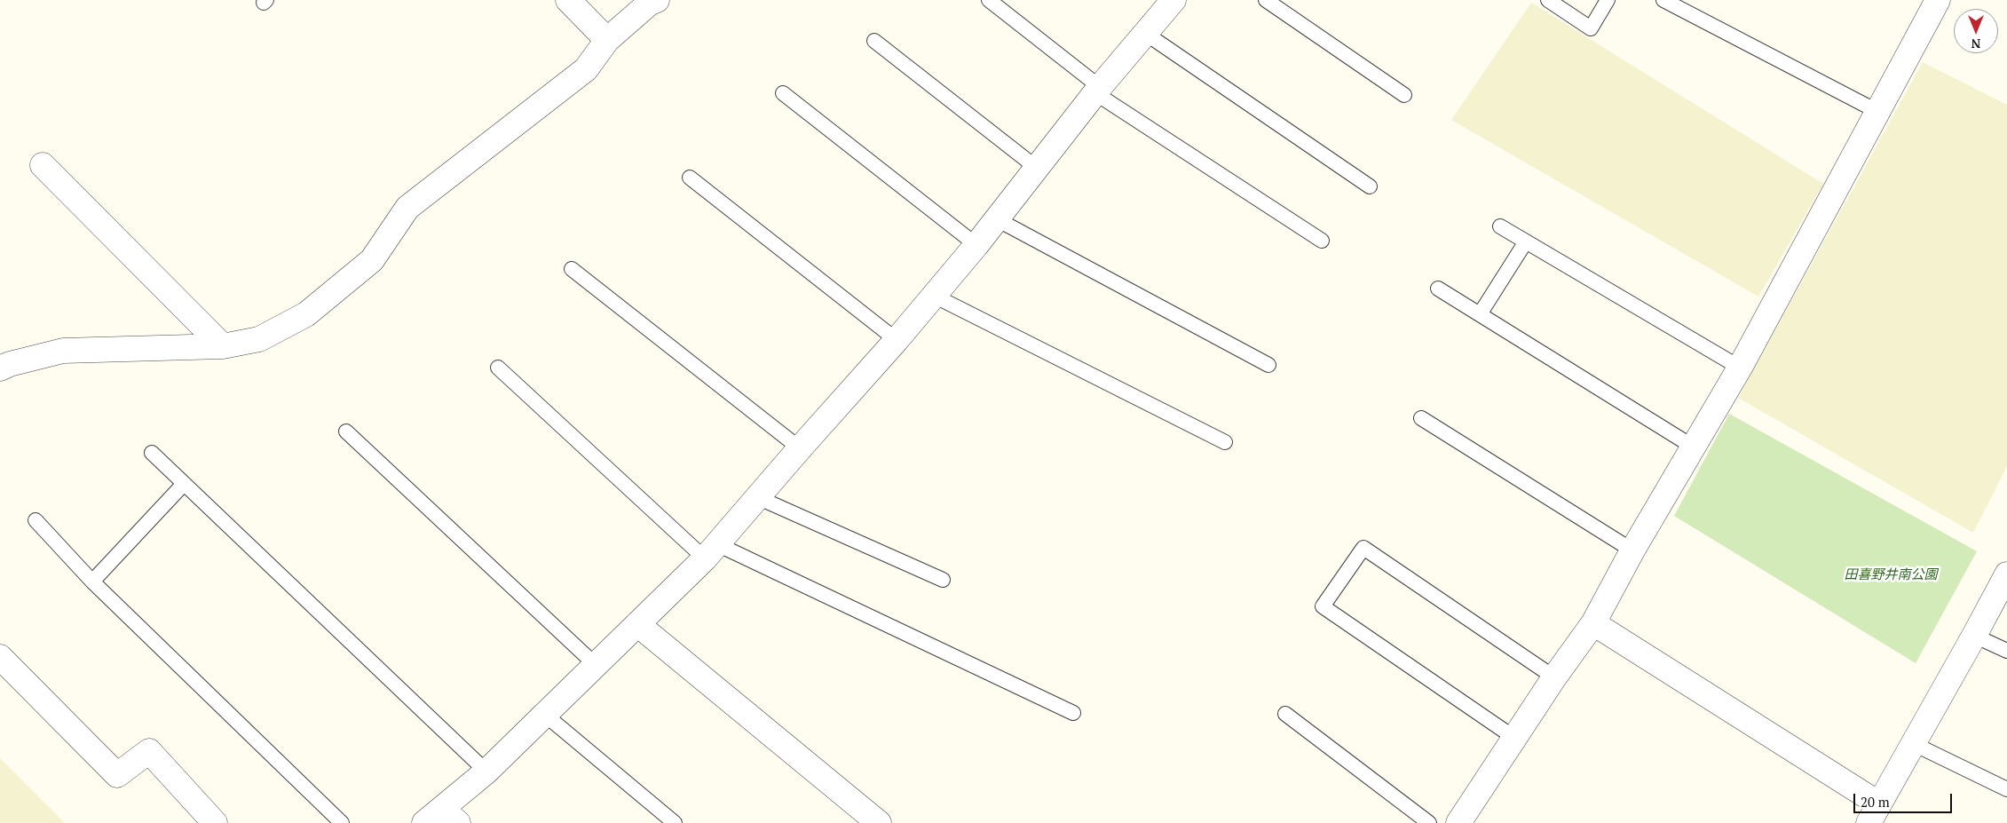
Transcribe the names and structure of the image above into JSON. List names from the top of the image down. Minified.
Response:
{"parks":["田喜野井南公園"],"scale_bar":"20 m","north":"bottom"}
